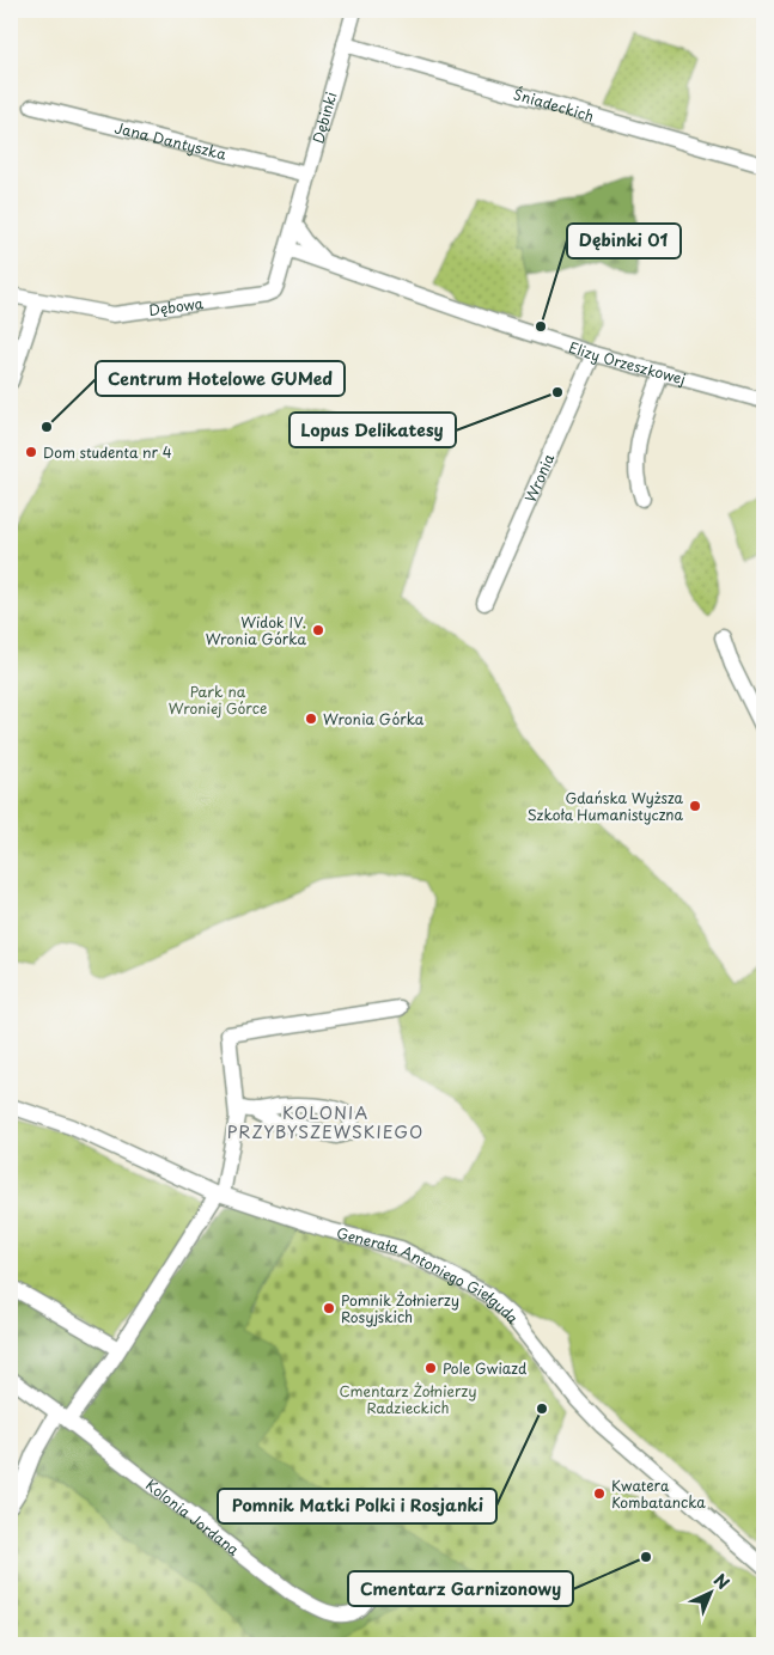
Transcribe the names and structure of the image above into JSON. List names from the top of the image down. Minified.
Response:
{"streets":{"street":["Śniadeckich","Dębinki","Jana Dantyszka","Dębowa","Elizy Orzeszkowej","Wronia","Generała Antoniego Giełguda","Kolonia Jordana"]},"crossings":[["Śniadeckich","Dębinki"],["Dębinki","Jana Dantyszka"],["Dębinki","Dębowa"],["Dębinki","Elizy Orzeszkowej"],["Dębowa","Elizy Orzeszkowej"],["Elizy Orzeszkowej","Wronia"]],"districts":["KOLONIA PRZYBYSZEWSKIEGO"],"parks":["Park na Wroniej Górce","Cmentarz Żołnierzy Radzieckich"],"places":["Dębinki 01","Lopus Delikatesy","Centrum Hotelowe GUMed","Dom studenta nr 4","Widok IV. Wronia Górka","Wronia Górka","Gdańska Wyższa Szkoła Humanistyczna","Pomnik Żołnierzy Rosyjskich","Pole Gwiazd","Pomnik Matki Polki i Rosjanki","Kwatera Kombatancka","Cmentarz Garnizonowy"],"north":"top right"}
